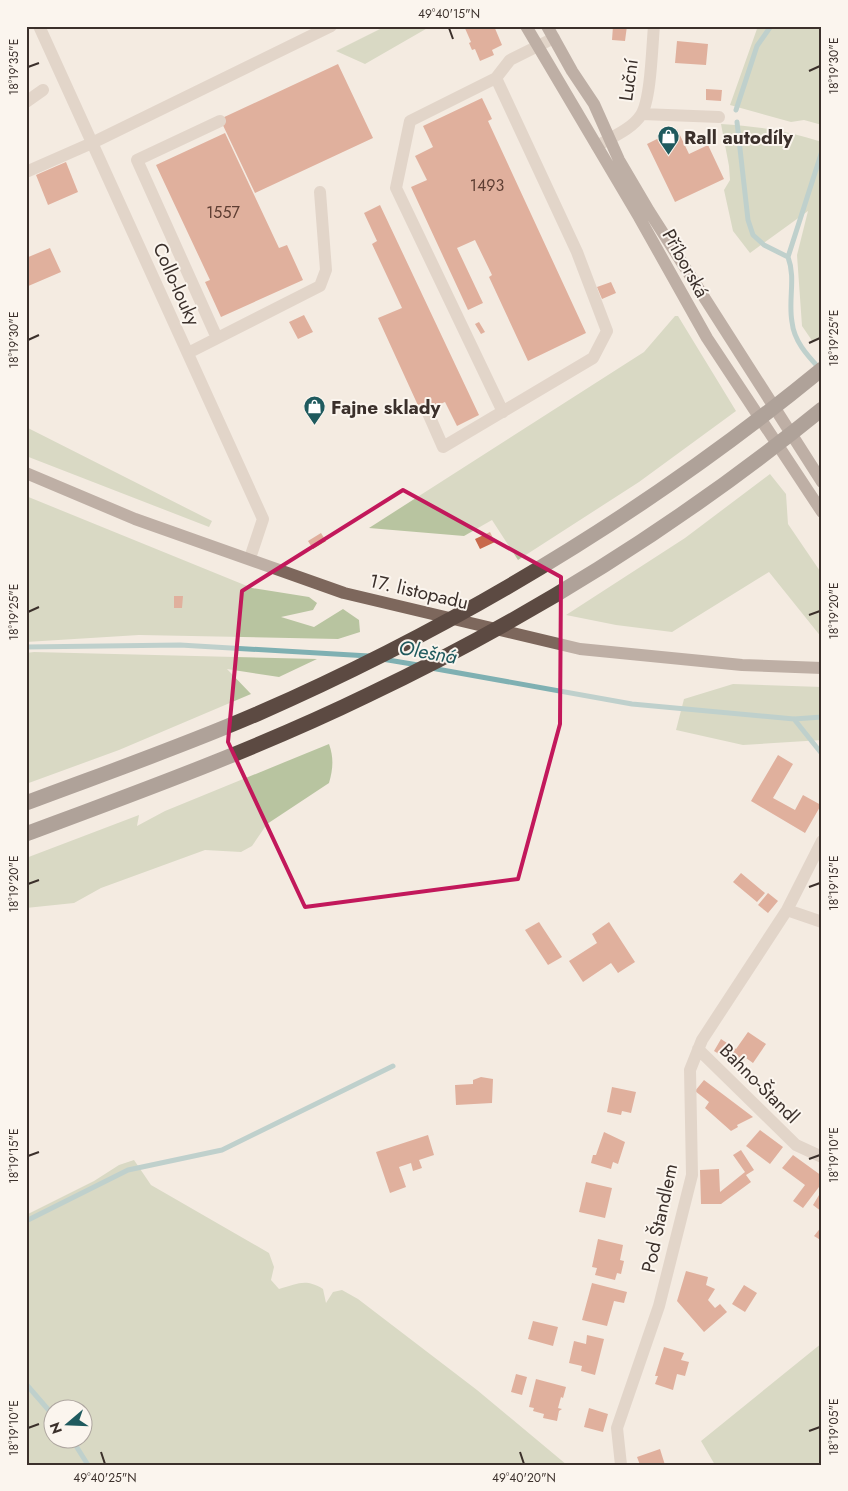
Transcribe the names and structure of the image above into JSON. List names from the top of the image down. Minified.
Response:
{"streets":{"main road":["Příborská","17. listopadu"],"street":["Luční","Collo-louky","Bahno-Štandl","Pod Štandlem"]},"crossings":[["Luční","Příborská"],["Collo-louky","17. listopadu"],["Bahno-Štandl","Pod Štandlem"]],"water":["Olešná"],"places":{"shop":["Rall autodíly","Fajne sklady"]},"house_numbers":["1493","1557"],"north":"left","coordinates":["49°40'15\"N","18°19'30\"E","18°19'35\"E","18°19'25\"E","18°19'20\"E","18°19'15\"E","18°19'10\"E","18°19'05\"E","49°40'25\"N","49°40'20\"N"]}
